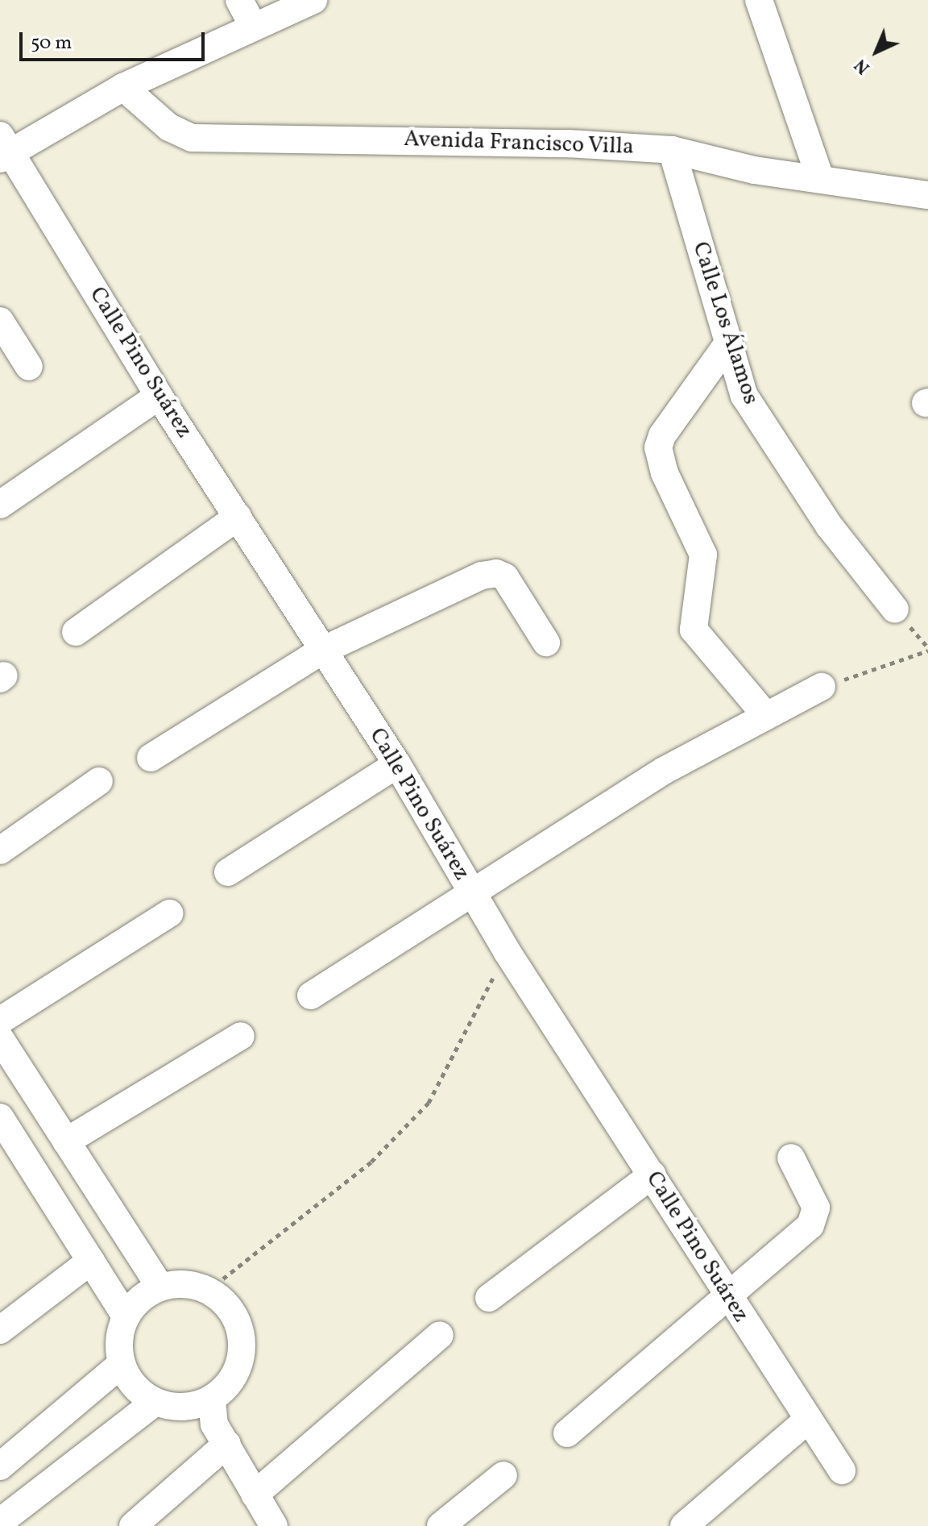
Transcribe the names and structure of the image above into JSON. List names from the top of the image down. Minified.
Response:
{"streets":{"street":["Avenida Francisco Villa","Calle Los Álamos","Calle Pino Suárez"]},"crossings":[["Avenida Francisco Villa","Calle Los Álamos"]],"scale_bar":"50 m","north":"bottom left"}
